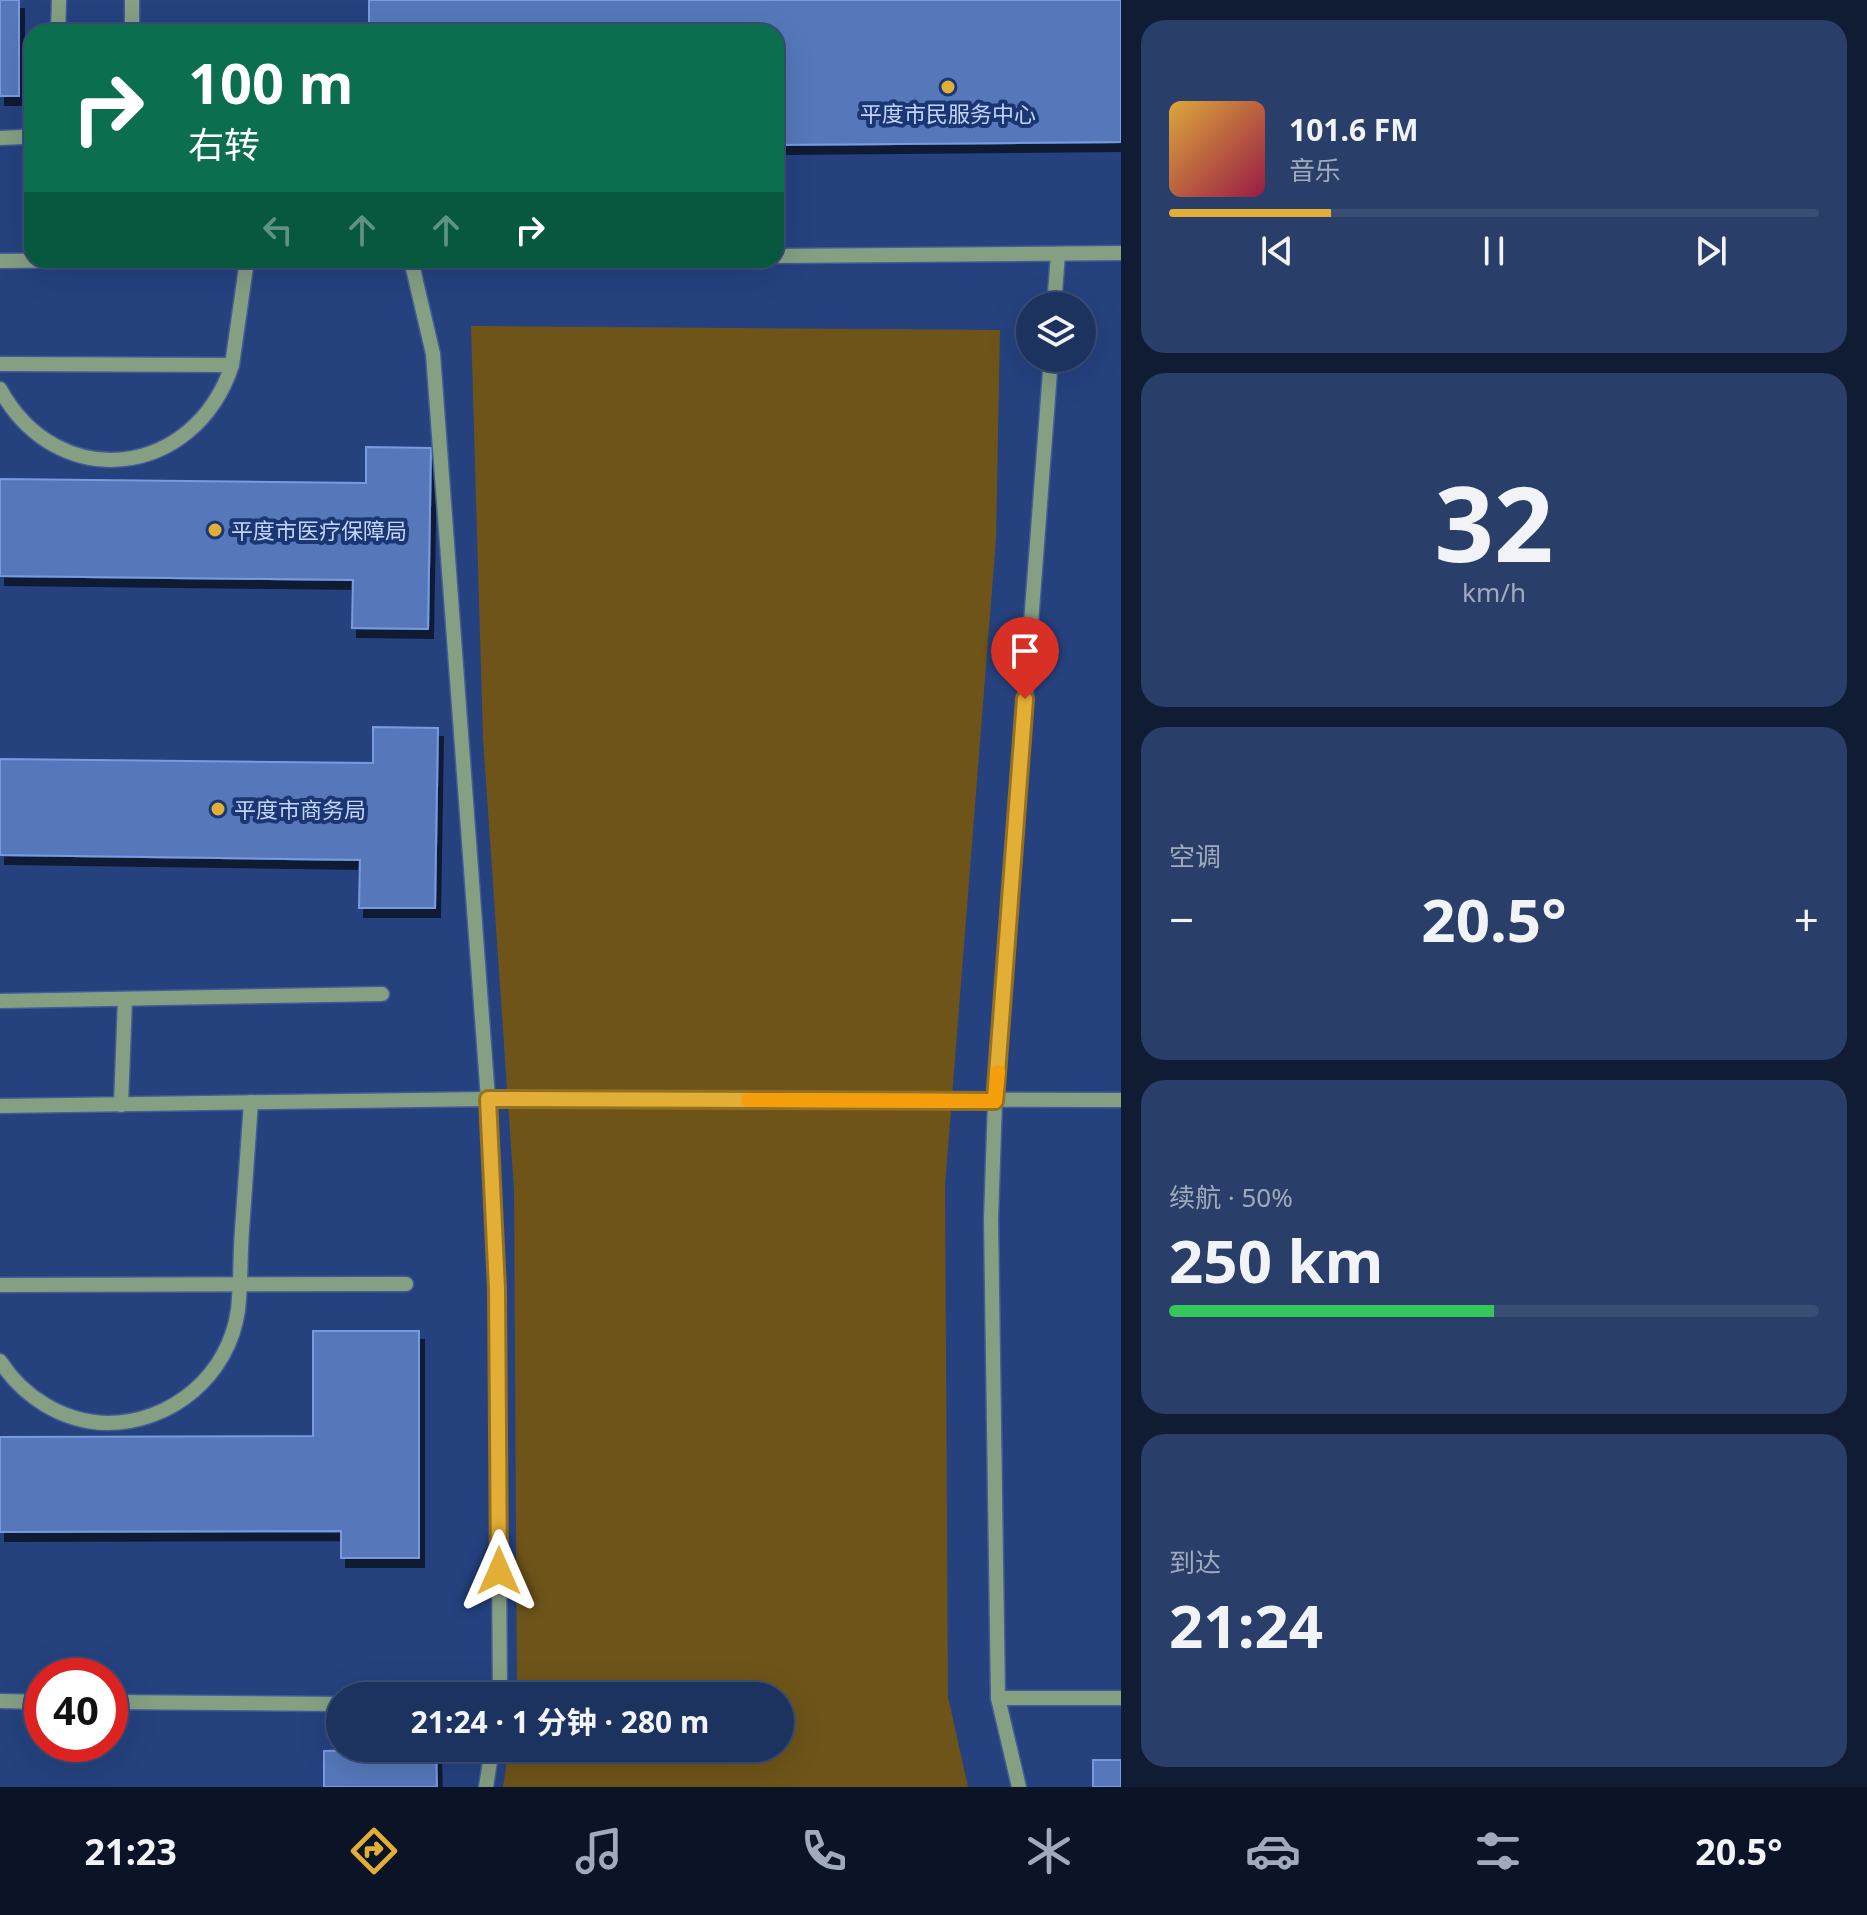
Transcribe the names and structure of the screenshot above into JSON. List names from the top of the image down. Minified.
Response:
{"places":["平度市民服务中心","平度市医疗保障局","平度市商务局"],"page":{"turn":["100 m","右转"],"song":["101.6 FM","音乐"],"tile":[["32","km/h"],"空调",["续航 · 50%","250 km"],["到达","21:24"]],"heat":["−","20.5°","+"],"limit":"40","trip":"21:24 · 1 分钟 · 280 m","tabs":["21:23","20.5°"]}}
